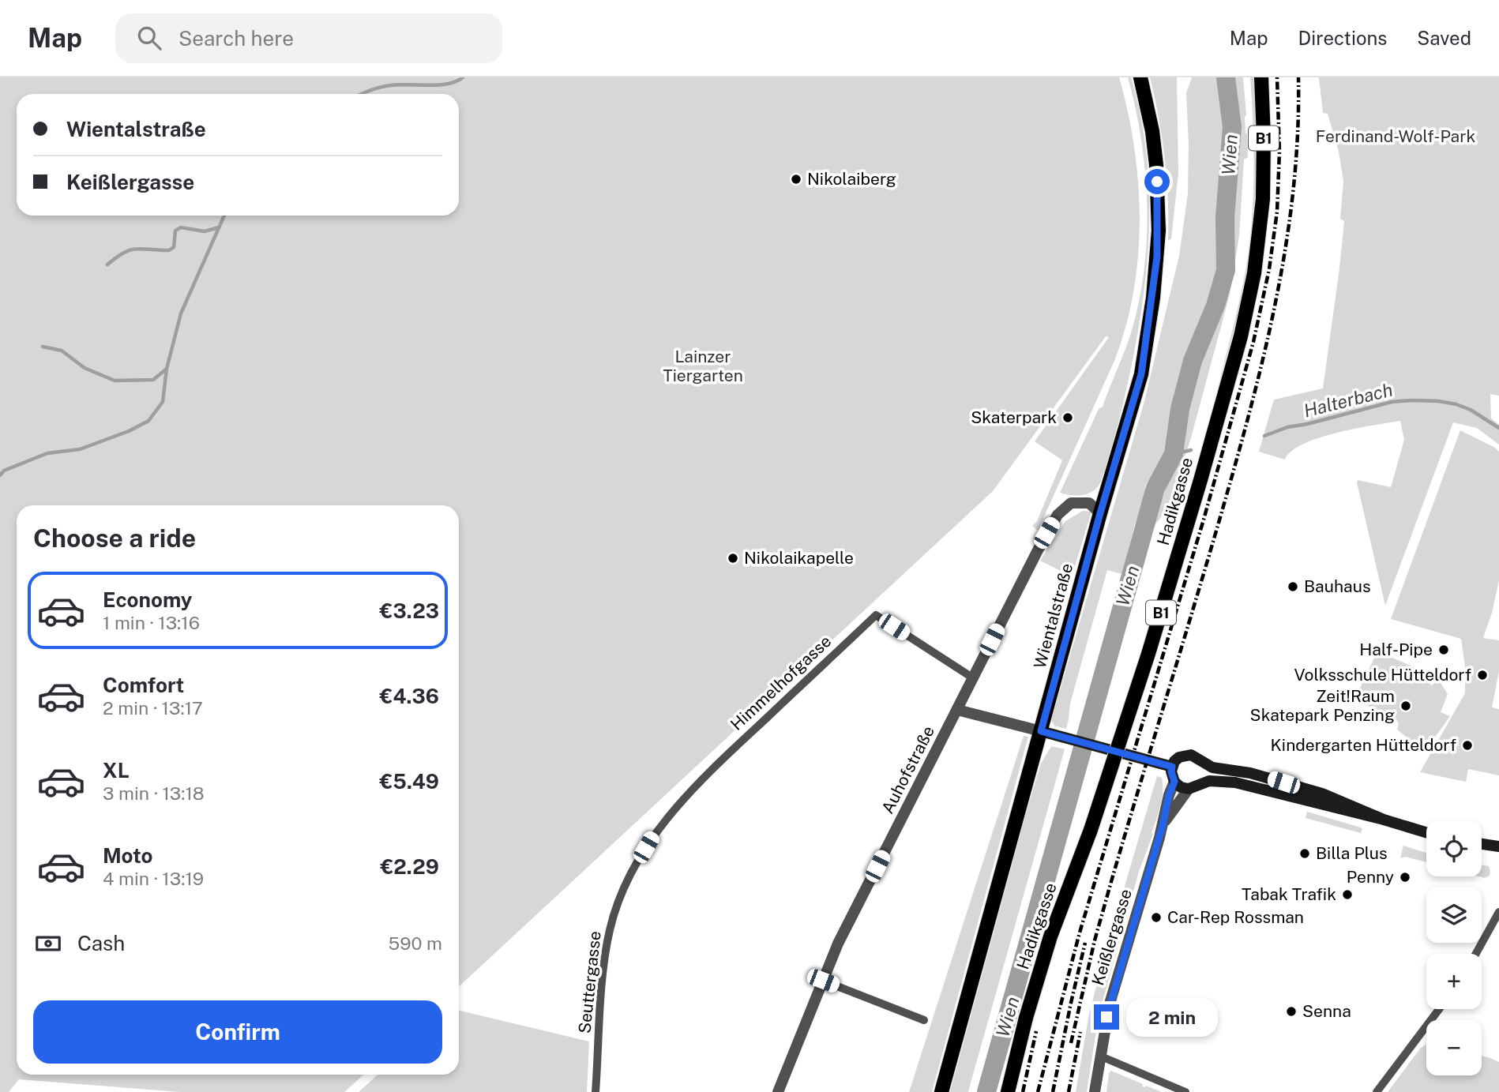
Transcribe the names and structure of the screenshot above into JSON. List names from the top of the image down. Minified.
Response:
{"streets":{"main road":["B1","Hadikgasse","Wientalstraße"],"street":["Himmelhofgasse","Auhofstraße","Keißlergasse","Seuttergasse"]},"crossings":[["Wientalstraße","Auhofstraße"],["Himmelhofgasse","Auhofstraße"],["Himmelhofgasse","Seuttergasse"]],"water":["Wien","Halterbach"],"parks":["Ferdinand-Wolf-Park","Lainzer Tiergarten"],"places":["Nikolaiberg","Skaterpark","Nikolaikapelle","Bauhaus","Half-Pipe","Volksschule Hütteldorf","Zeit!Raum Skatepark Penzing","Kindergarten Hütteldorf","Billa Plus","Penny","Tabak Trafik","Car-Rep Rossman","Senna"],"page":{"header":"Map","search":"Search here","nav":["Map","Directions","Saved"],"banner":["Wientalstraße","Keißlergasse"],"heading":"Choose a ride","list":[{"name":"Economy","note":"1 min · 13:16","value":"€3.23"},{"name":"Comfort","note":"2 min · 13:17","value":"€4.36"},{"name":"XL","note":"3 min · 13:18","value":"€5.49"},{"name":"Moto","note":"4 min · 13:19","value":"€2.29"}],"map_buttons":["+","−"],"pay":["Cash","590 m"],"buttons":"Confirm","bubble":"2 min"}}
